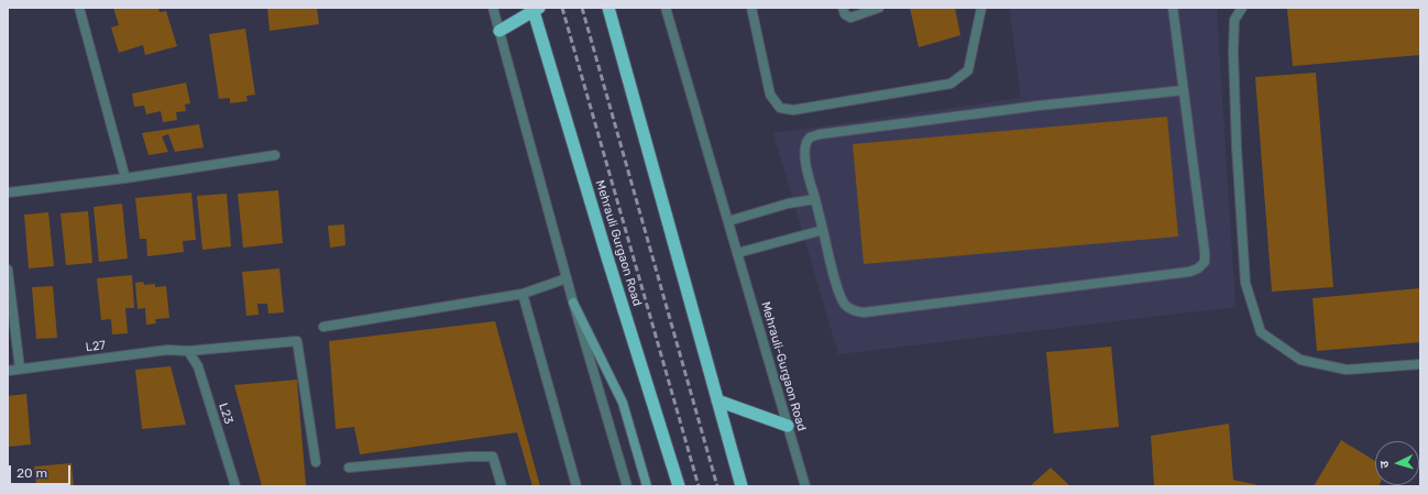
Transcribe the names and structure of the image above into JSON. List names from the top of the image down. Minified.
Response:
{"streets":{"highway":["Mehrauli Gurgaon Road"],"street":["L27","Mehrauli-Gurgaon Road","L23"]},"crossings":[["L27","L23"]],"scale_bar":"20 m","north":"left"}
